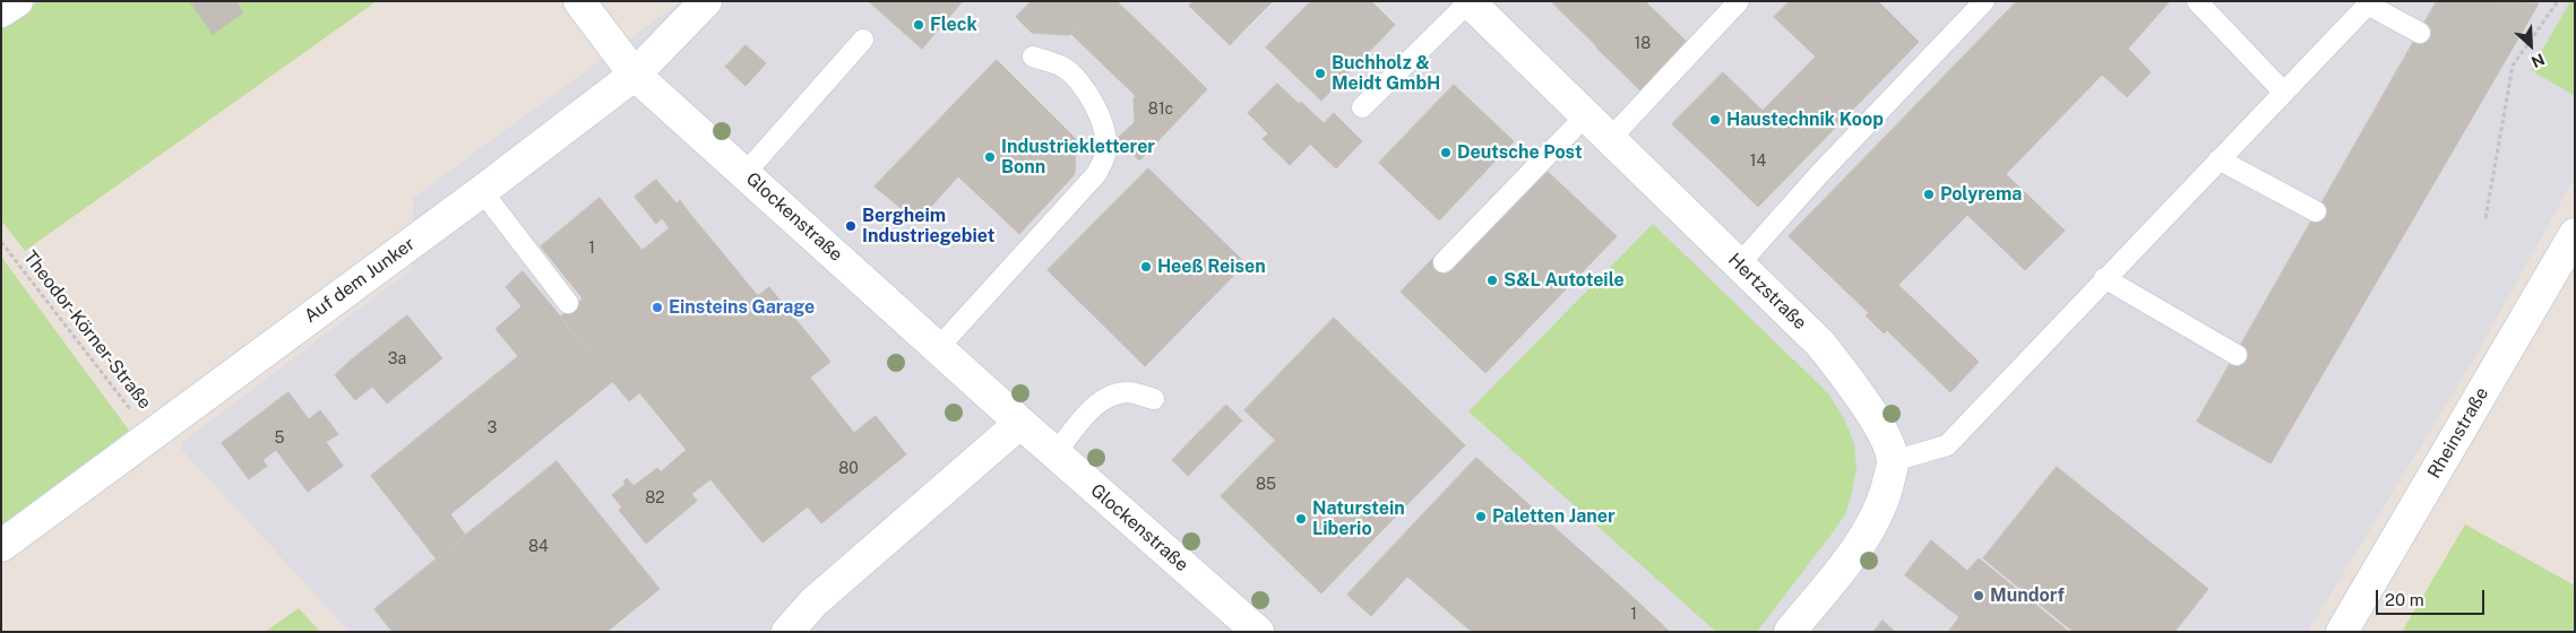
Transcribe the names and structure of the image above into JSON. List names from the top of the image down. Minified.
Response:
{"streets":{"street":["Glockenstraße","Auf dem Junker","Hertzstraße","Rheinstraße"],"path":["Theodor-Körner-Straße"]},"crossings":[["Glockenstraße","Auf dem Junker"],["Auf dem Junker","Theodor-Körner-Straße"]],"places":["Fleck","Buchholz & Meidt GmbH","Haustechnik Koop","Deutsche Post","Industriekletterer Bonn","Polyrema","Bergheim Industriegebiet","Heeß Reisen","S&L Autoteile","Einsteins Garage","Paletten Janer","Naturstein Liberio","Mundorf"],"house_numbers":["18","81c","14","1","3a","3","5","80","85","82","84","1"],"scale_bar":"20 m","north":"bottom right"}
